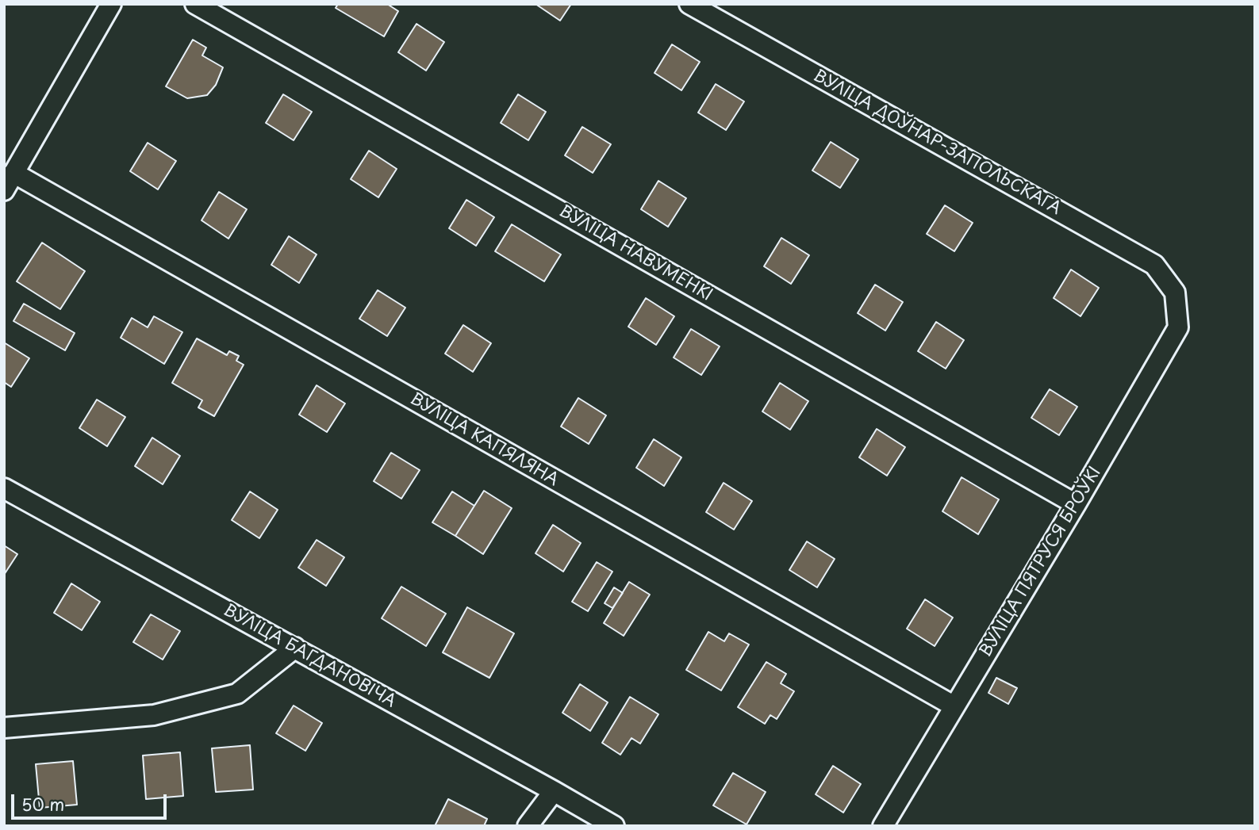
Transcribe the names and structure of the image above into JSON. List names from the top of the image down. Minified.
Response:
{"streets":{"street":["ВУЛІЦА ДОЎНАР-ЗАПОЛЬСКАГА","ВУЛІЦА НАВУМЕНКІ","ВУЛІЦА КАПЯЛЯНА","ВУЛІЦА ПЯТРУСЯ БРОЎКІ","ВУЛІЦА БАГДАНОВІЧА"]},"crossings":[["ВУЛІЦА ДОЎНАР-ЗАПОЛЬСКАГА","ВУЛІЦА ПЯТРУСЯ БРОЎКІ"],["ВУЛІЦА НАВУМЕНКІ","ВУЛІЦА ПЯТРУСЯ БРОЎКІ"],["ВУЛІЦА КАПЯЛЯНА","ВУЛІЦА ПЯТРУСЯ БРОЎКІ"]],"scale_bar":"50 m"}
